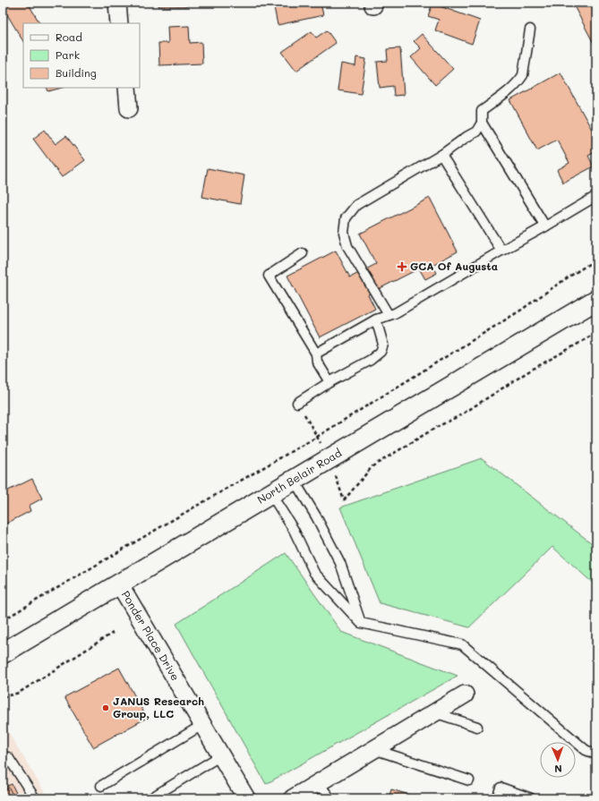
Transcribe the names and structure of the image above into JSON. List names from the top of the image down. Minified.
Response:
{"streets":{"main road":["North Belair Road"],"street":["Ponder Place Drive"]},"crossings":[["North Belair Road","Ponder Place Drive"]],"places":{"health":["GCA Of Augusta"],"other":["JANUS Research Group, LLC"]},"legend":["Road","Park","Building"],"north":"bottom"}
